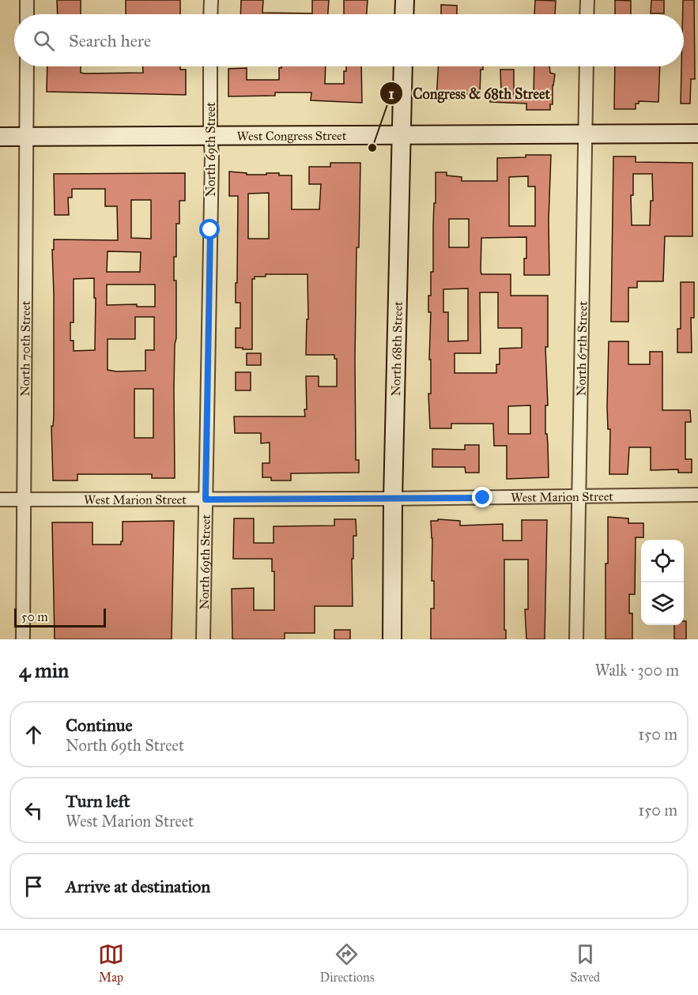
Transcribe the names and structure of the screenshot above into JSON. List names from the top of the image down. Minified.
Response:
{"streets":{"street":["West Congress Street","North 69th Street","North 70th Street","North 68th Street","North 67th Street","West Marion Street"]},"crossings":[["West Congress Street","North 69th Street"],["West Congress Street","North 70th Street"],["West Congress Street","North 68th Street"],["West Congress Street","North 67th Street"],["North 69th Street","West Marion Street"],["North 70th Street","West Marion Street"],["North 68th Street","West Marion Street"],["North 67th Street","West Marion Street"]],"places":["Congress & 68th Street"],"scale_bar":"50 m","page":{"search":"Search here","scale":"50 m","heading":["4 min","Walk · 300 m"],"list":[["Continue","North 69th Street","150 m"],["Turn left","West Marion Street","150 m"],"Arrive at destination"],"nav":["Map","Directions","Saved"]}}
